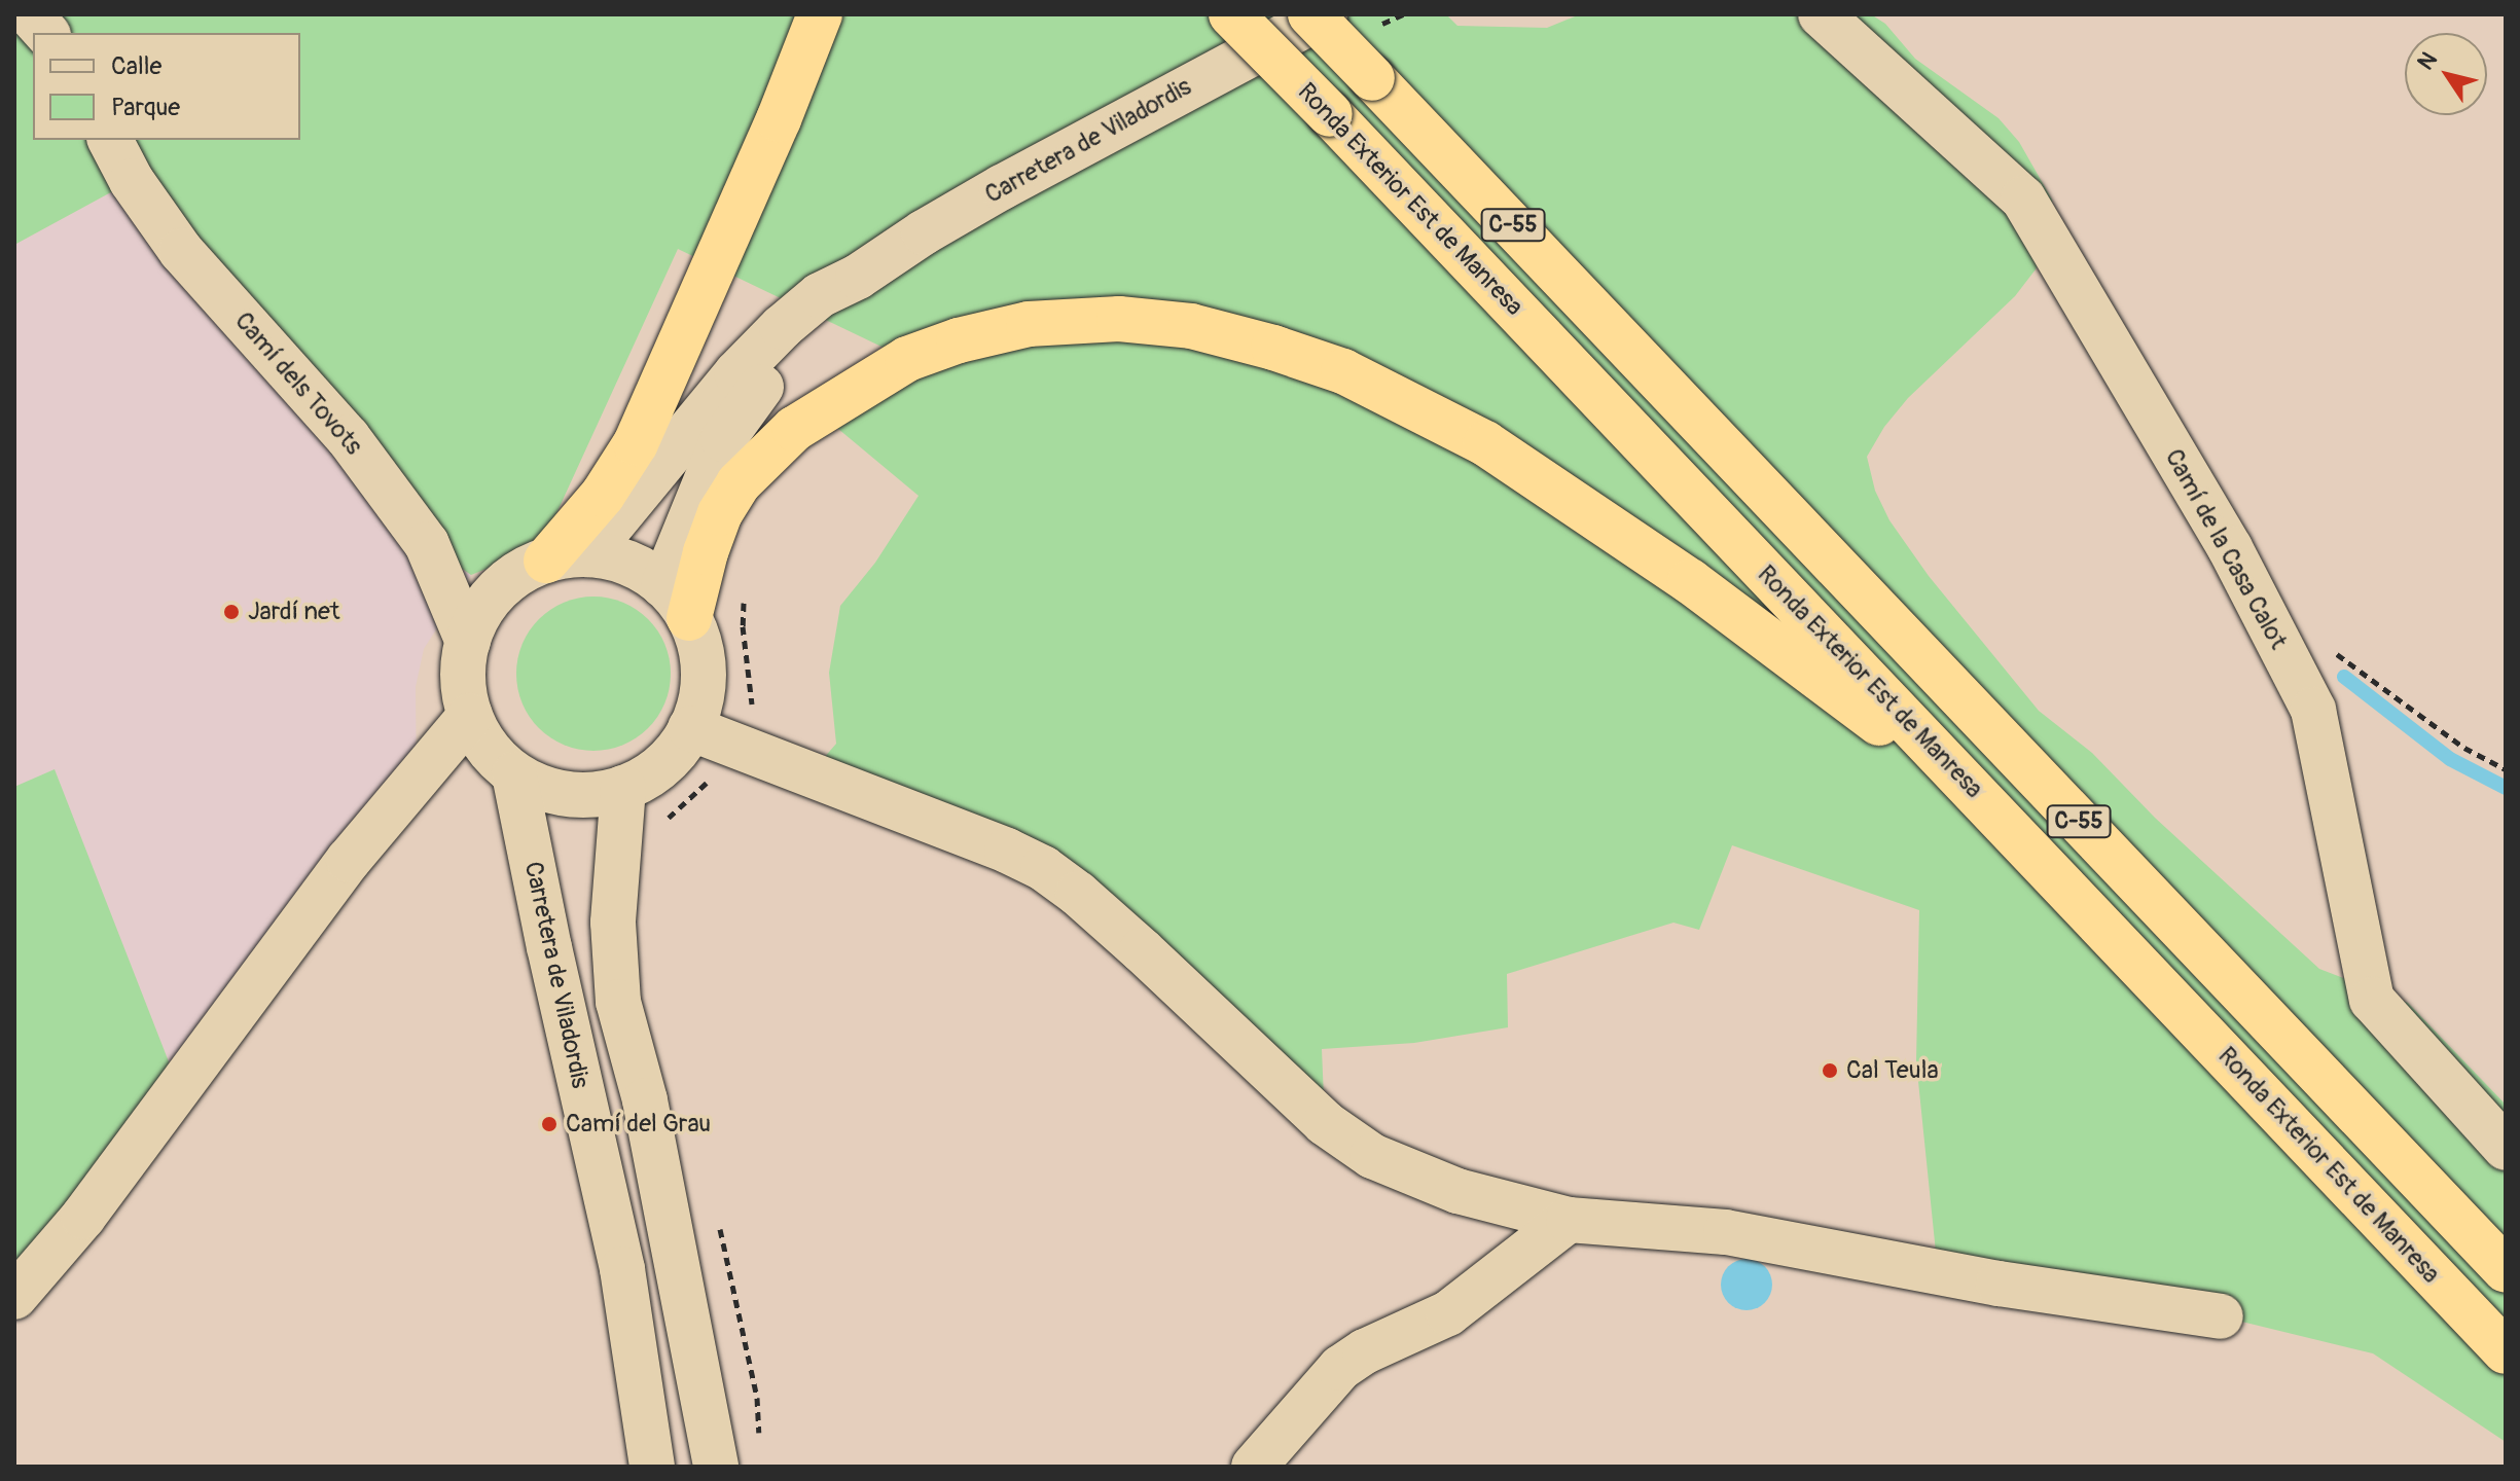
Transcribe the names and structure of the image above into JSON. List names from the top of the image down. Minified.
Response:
{"streets":{"highway":["Ronda Exterior Est de Manresa","C-55"],"street":["Carretera de Viladordis","Camí dels Tovots","Camí de la Casa Calot"]},"crossings":[["Carretera de Viladordis","Camí dels Tovots"]],"places":["Jardí net","Cal Teula","Camí del Grau"],"legend":["Calle","Parque"],"north":"top left"}
